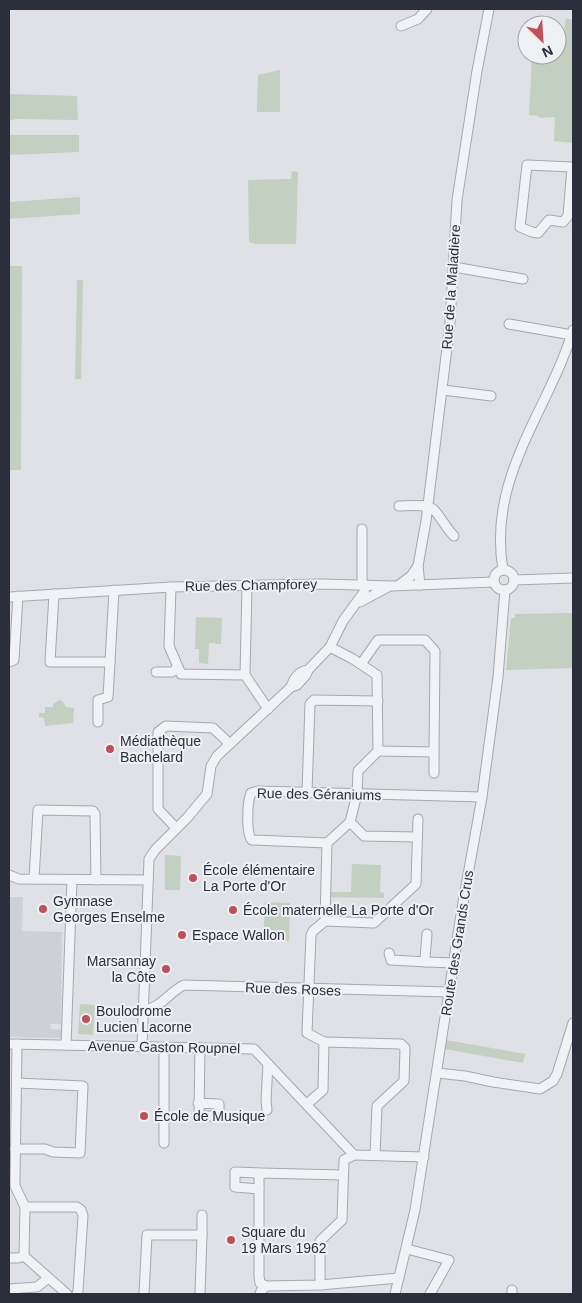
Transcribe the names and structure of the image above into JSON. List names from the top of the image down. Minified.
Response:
{"streets":{"street":["Rue de la Maladière","Rue des Champforey","Rue des Géraniums","Route des Grands Crus","Rue des Roses","Avenue Gaston Roupnel"]},"crossings":[["Rue de la Maladière","Rue des Champforey"],["Rue des Champforey","Route des Grands Crus"],["Rue des Géraniums","Route des Grands Crus"],["Route des Grands Crus","Rue des Roses"]],"places":["Médiathèque Bachelard","École élémentaire La Porte d'Or","Gymnase Georges Enselme","École maternelle La Porte d'Or","Espace Wallon","Marsannay la Côte","Boulodrome Lucien Lacorne","École de Musique","Square du 19 Mars 1962"],"north":"bottom right"}
